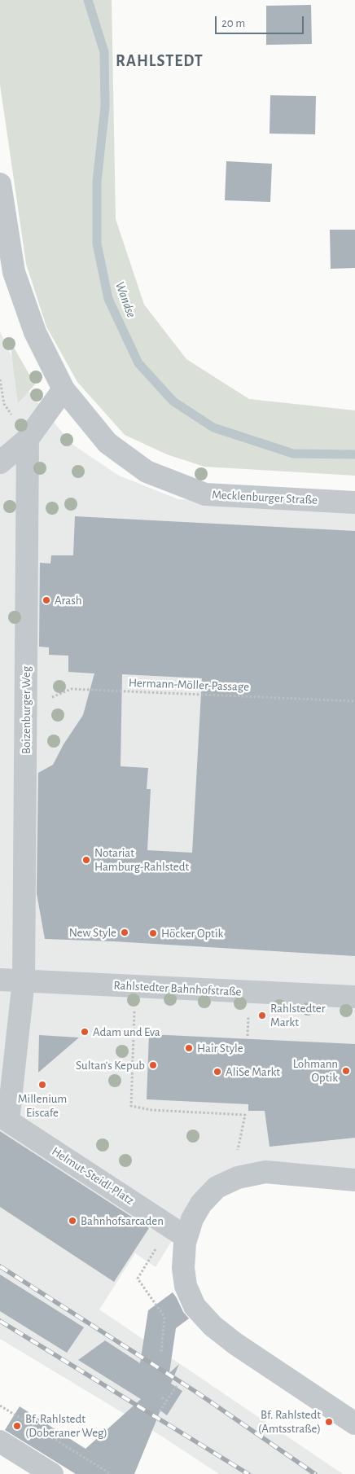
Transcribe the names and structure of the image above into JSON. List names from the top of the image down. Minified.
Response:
{"streets":{"street":["Mecklenburger Straße","Boizenburger Weg","Rahlstedter Bahnhofstraße","Helmut-Steidl-Platz"],"path":["Hermann-Möller-Passage"]},"crossings":[["Hermann-Möller-Passage","Boizenburger Weg"],["Boizenburger Weg","Rahlstedter Bahnhofstraße"],["Boizenburger Weg","Helmut-Steidl-Platz"],["Rahlstedter Bahnhofstraße","Helmut-Steidl-Platz"]],"districts":["RAHLSTEDT"],"water":["Wandse"],"places":["Arash","Notariat Hamburg-Rahlstedt","New Style","Höcker Optik","Rahlstedter Markt","Adam und Eva","Hair Style","Sultan's Kepub","Lohmann Optik","AliSe Markt","Millenium Eiscafe","Bahnhofsarcaden","Bf. Rahlstedt (Amtsstraße)","Bf. Rahlstedt (Doberaner Weg)"],"scale_bar":"20 m"}
